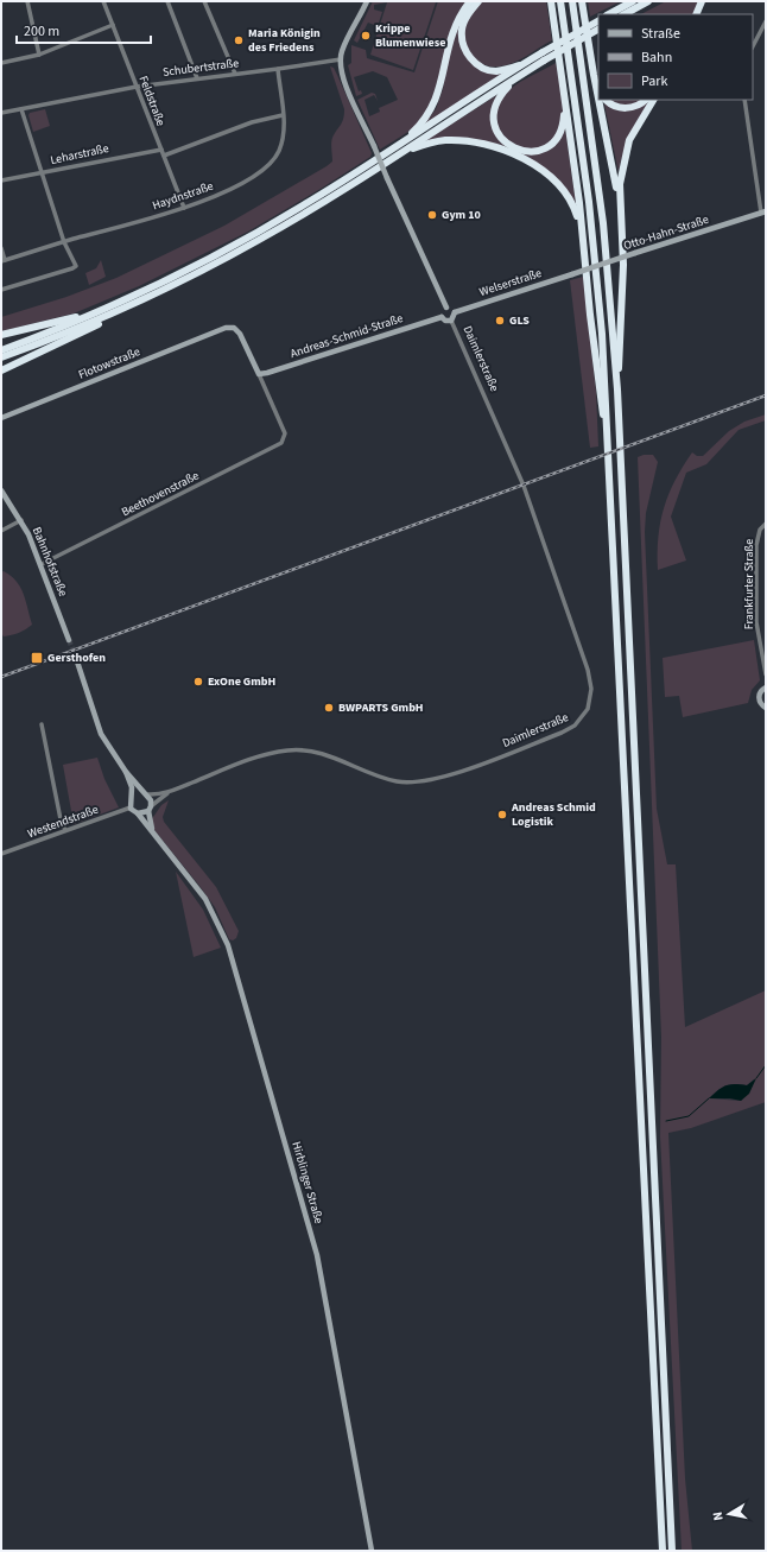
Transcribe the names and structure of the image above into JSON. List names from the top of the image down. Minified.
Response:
{"streets":{"main road":["Otto-Hahn-Straße","Welserstraße","Andreas-Schmid-Straße","Flotowstraße","Bahnhofstraße","Hirblinger Straße"],"street":["Schubertstraße","Feldstraße","Leharstraße","Haydnstraße","Daimlerstraße","Beethovenstraße","Frankfurter Straße","Westendstraße"]},"crossings":[["Schubertstraße","Feldstraße"],["Schubertstraße","Haydnstraße"],["Feldstraße","Leharstraße"],["Feldstraße","Haydnstraße"],["Otto-Hahn-Straße","Welserstraße"],["Welserstraße","Andreas-Schmid-Straße"],["Welserstraße","Daimlerstraße"],["Andreas-Schmid-Straße","Daimlerstraße"],["Andreas-Schmid-Straße","Flotowstraße"],["Andreas-Schmid-Straße","Beethovenstraße"],["Daimlerstraße","Westendstraße"],["Daimlerstraße","Hirblinger Straße"],["Flotowstraße","Beethovenstraße"],["Beethovenstraße","Bahnhofstraße"],["Westendstraße","Hirblinger Straße"]],"places":{"other":["Krippe Blumenwiese","Maria Königin des Friedens","Gym 10","GLS","ExOne GmbH","BWPARTS GmbH","Andreas Schmid Logistik"],"transit":["Gersthofen"]},"legend":["Straße","Bahn","Park"],"scale_bar":"200 m","north":"left"}
